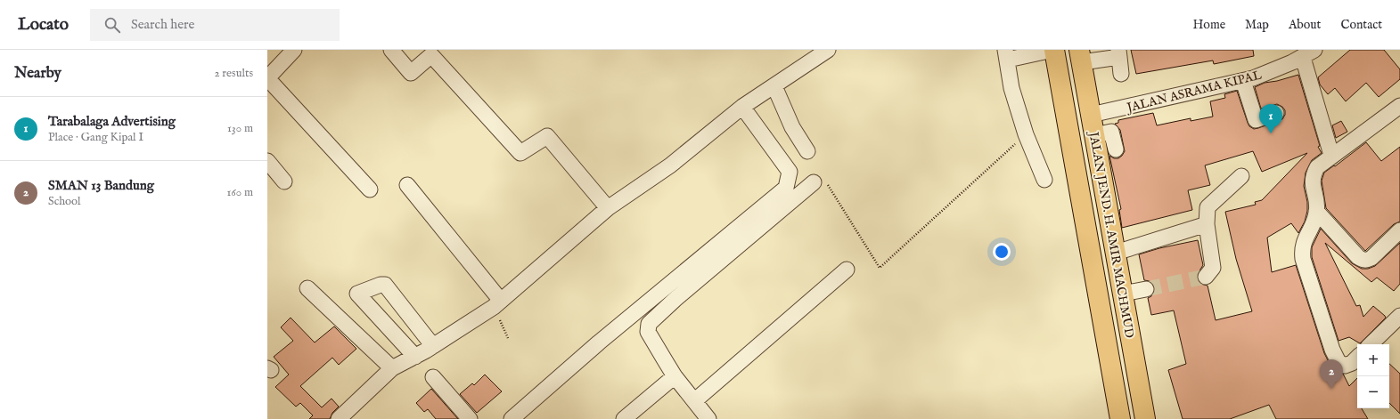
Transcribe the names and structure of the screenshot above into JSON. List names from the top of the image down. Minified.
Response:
{"streets":{"highway":["JALAN JEND. H. AMIR MACHMUD"],"street":["JALAN ASRAMA KIPAL"]},"crossings":[["JALAN ASRAMA KIPAL","JALAN JEND. H. AMIR MACHMUD"]],"page":{"header":"Locato","search":"Search here","nav":["Home","Map","About","Contact"],"heading":["Nearby","2 results"],"list":[{"mark":"1","name":"Tarabalaga Advertising","note":"Place · Gang Kipal I","value":"130 m"},{"mark":"2","name":"SMAN 13 Bandung","note":"School","value":"160 m"}],"pins":["1","2"],"map_buttons":["+","−"]}}
